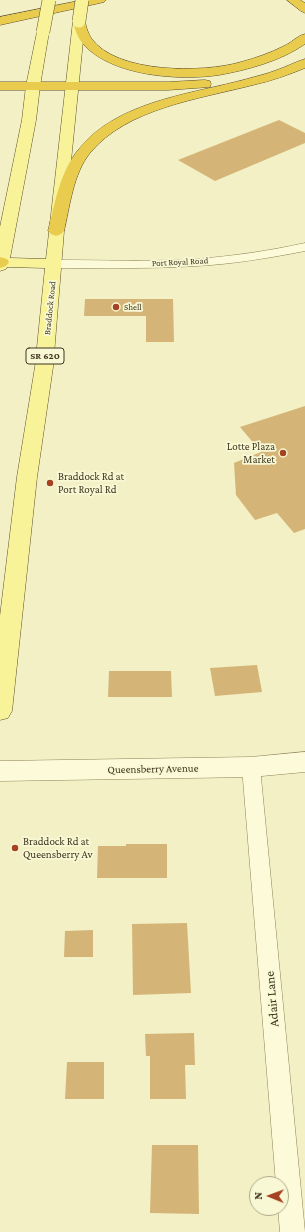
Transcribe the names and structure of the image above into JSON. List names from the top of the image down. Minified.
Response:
{"streets":{"main road":["Braddock Road","SR 620"],"street":["Port Royal Road","Queensberry Avenue","Adair Lane"]},"crossings":[["Port Royal Road","Braddock Road"],["Queensberry Avenue","Adair Lane"]],"places":["Shell","Lotte Plaza Market","Braddock Rd at Port Royal Rd","Braddock Rd at Queensberry Av"],"north":"left"}
